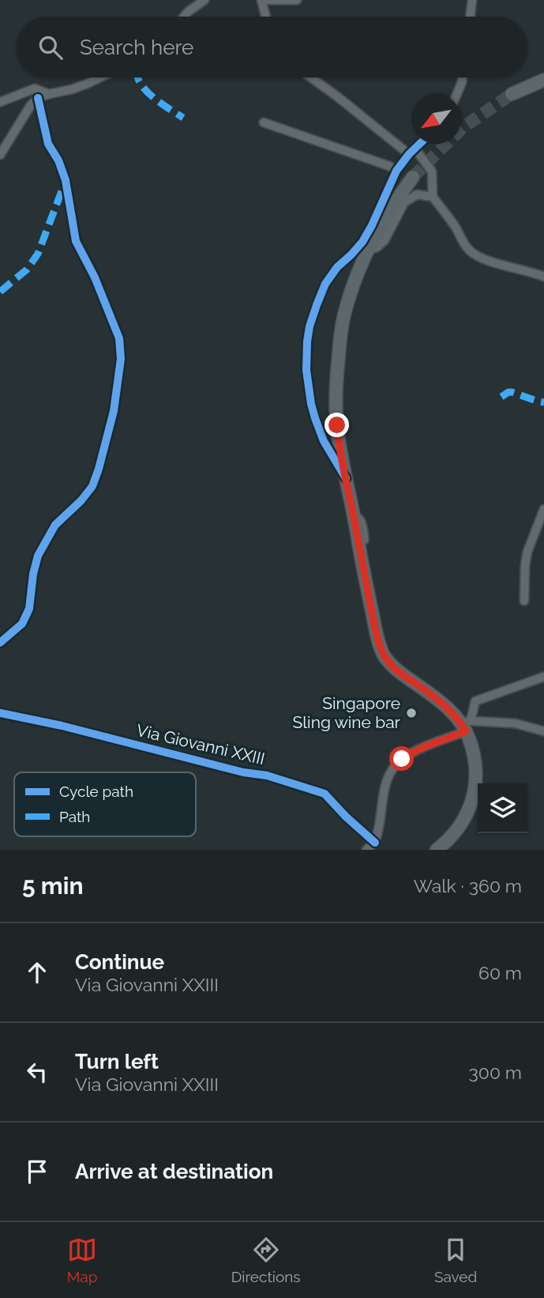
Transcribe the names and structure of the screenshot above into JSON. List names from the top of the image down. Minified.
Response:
{"streets":{"street":["Via Giovanni XXIII"]},"places":["Singapore Sling wine bar"],"legend":["Cycle path","Path"],"north":"bottom left","page":{"search":"Search here","heading":["5 min","Walk · 360 m"],"list":[["Continue","Via Giovanni XXIII","60 m"],["Turn left","Via Giovanni XXIII","300 m"],"Arrive at destination"],"nav":["Map","Directions","Saved"]}}
